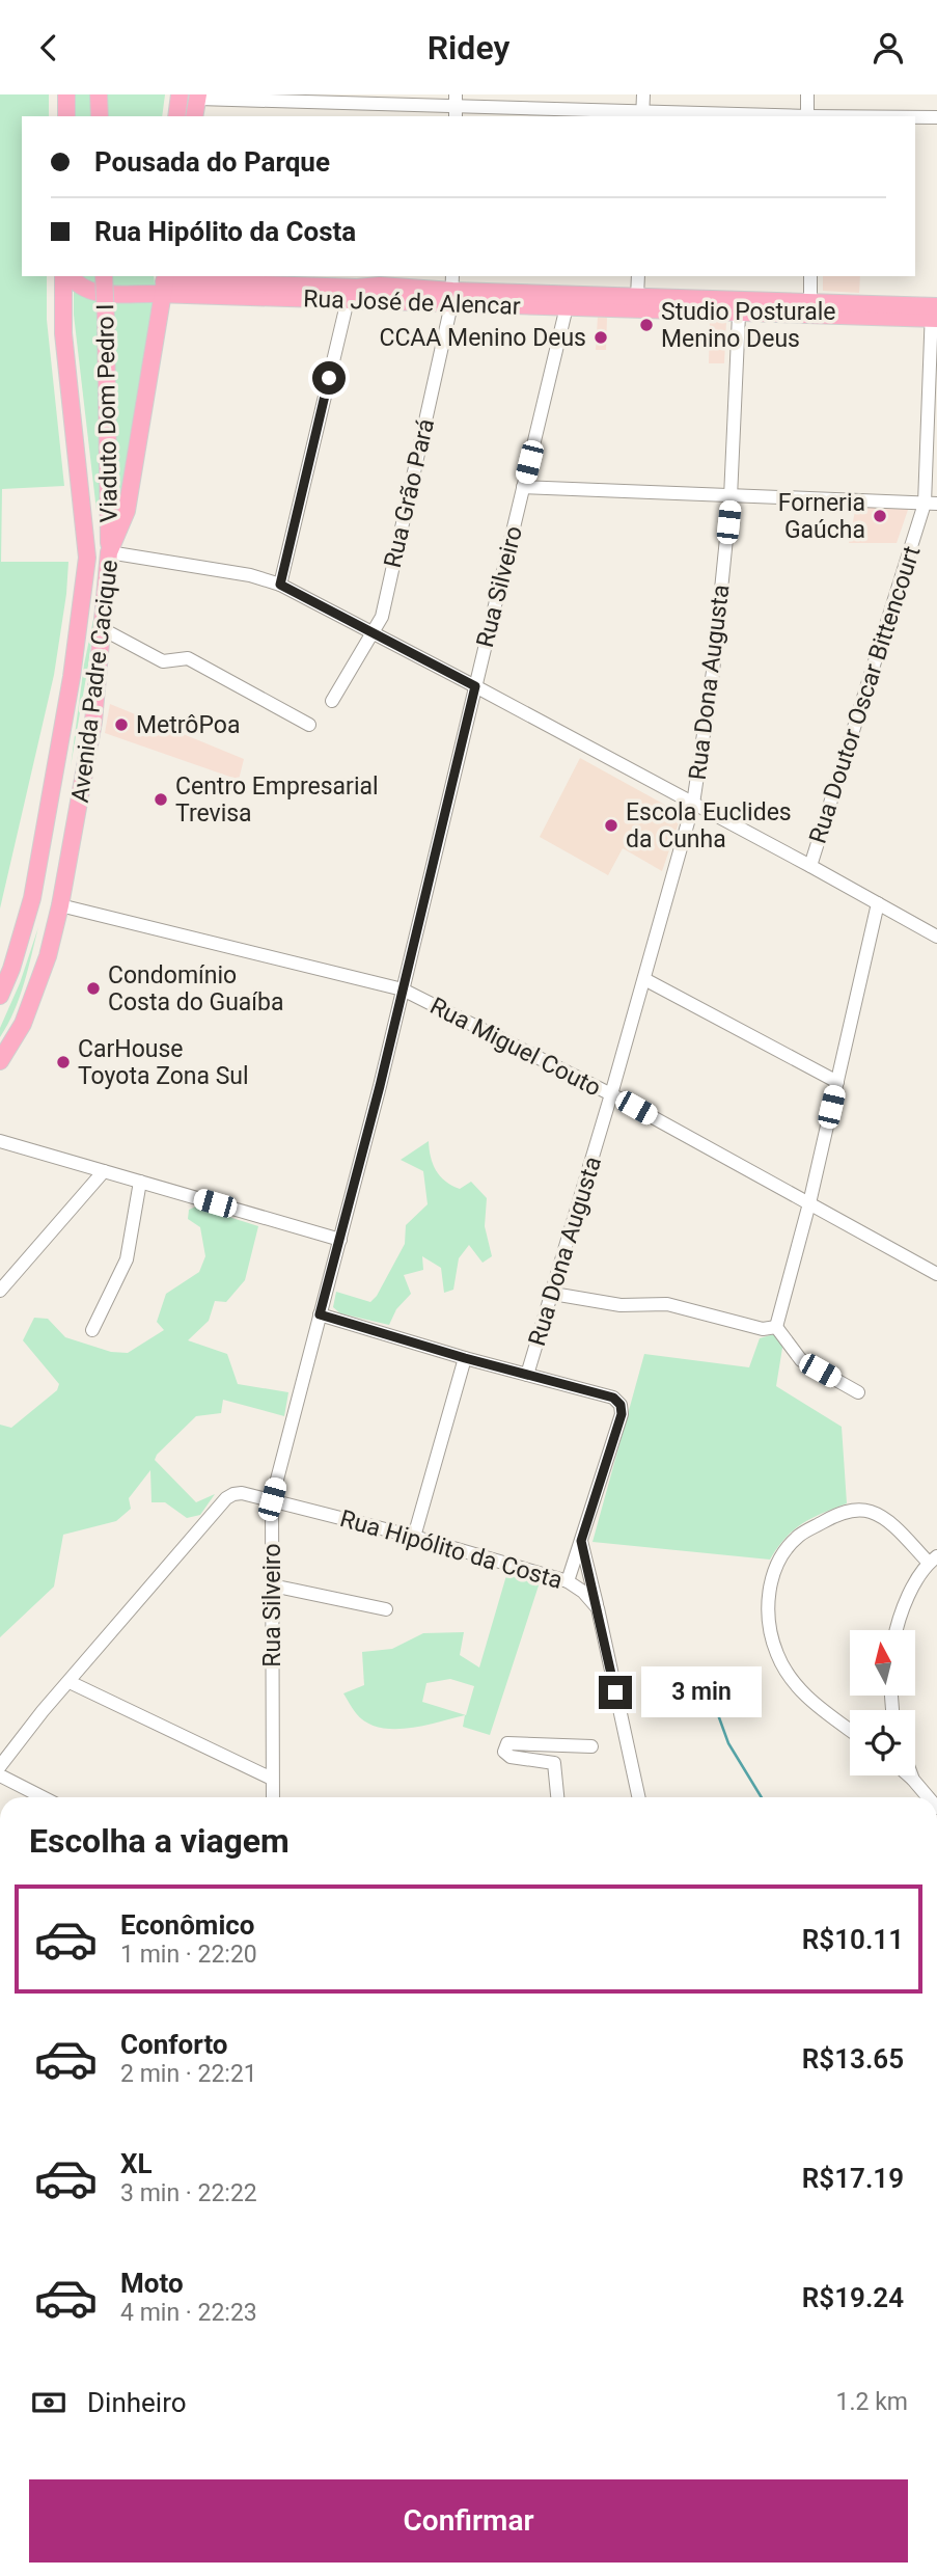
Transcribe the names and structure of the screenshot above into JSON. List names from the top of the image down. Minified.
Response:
{"streets":{"main road":["Rua José de Alencar","Viaduto Dom Pedro I","Avenida Padre Cacique"],"street":["Rua Grão Pará","Rua Silveiro","Rua Dona Augusta","Rua Doutor Oscar Bittencourt","Rua Miguel Couto","Rua Hipólito da Costa"]},"crossings":[["Rua José de Alencar","Rua Grão Pará"],["Rua José de Alencar","Rua Silveiro"],["Rua José de Alencar","Avenida Padre Cacique"],["Rua José de Alencar","Rua Dona Augusta"],["Rua José de Alencar","Rua Doutor Oscar Bittencourt"],["Viaduto Dom Pedro I","Avenida Padre Cacique"],["Rua Silveiro","Rua Miguel Couto"],["Rua Silveiro","Rua Hipólito da Costa"],["Avenida Padre Cacique","Rua Miguel Couto"],["Rua Dona Augusta","Rua Miguel Couto"]],"places":["Studio Posturale Menino Deus","CCAA Menino Deus","Forneria Gaúcha","MetrôPoa","Centro Empresarial Trevisa","Escola Euclides da Cunha","Condomínio Costa do Guaíba","CarHouse Toyota Zona Sul"],"north":"top","page":{"header":"Ridey","banner":["Pousada do Parque","Rua Hipólito da Costa"],"bubble":"3 min","heading":"Escolha a viagem","list":[{"name":"Econômico","note":"1 min · 22:20","value":"R$10.11"},{"name":"Conforto","note":"2 min · 22:21","value":"R$13.65"},{"name":"XL","note":"3 min · 22:22","value":"R$17.19"},{"name":"Moto","note":"4 min · 22:23","value":"R$19.24"}],"pay":["Dinheiro","1.2 km"],"buttons":"Confirmar"}}
